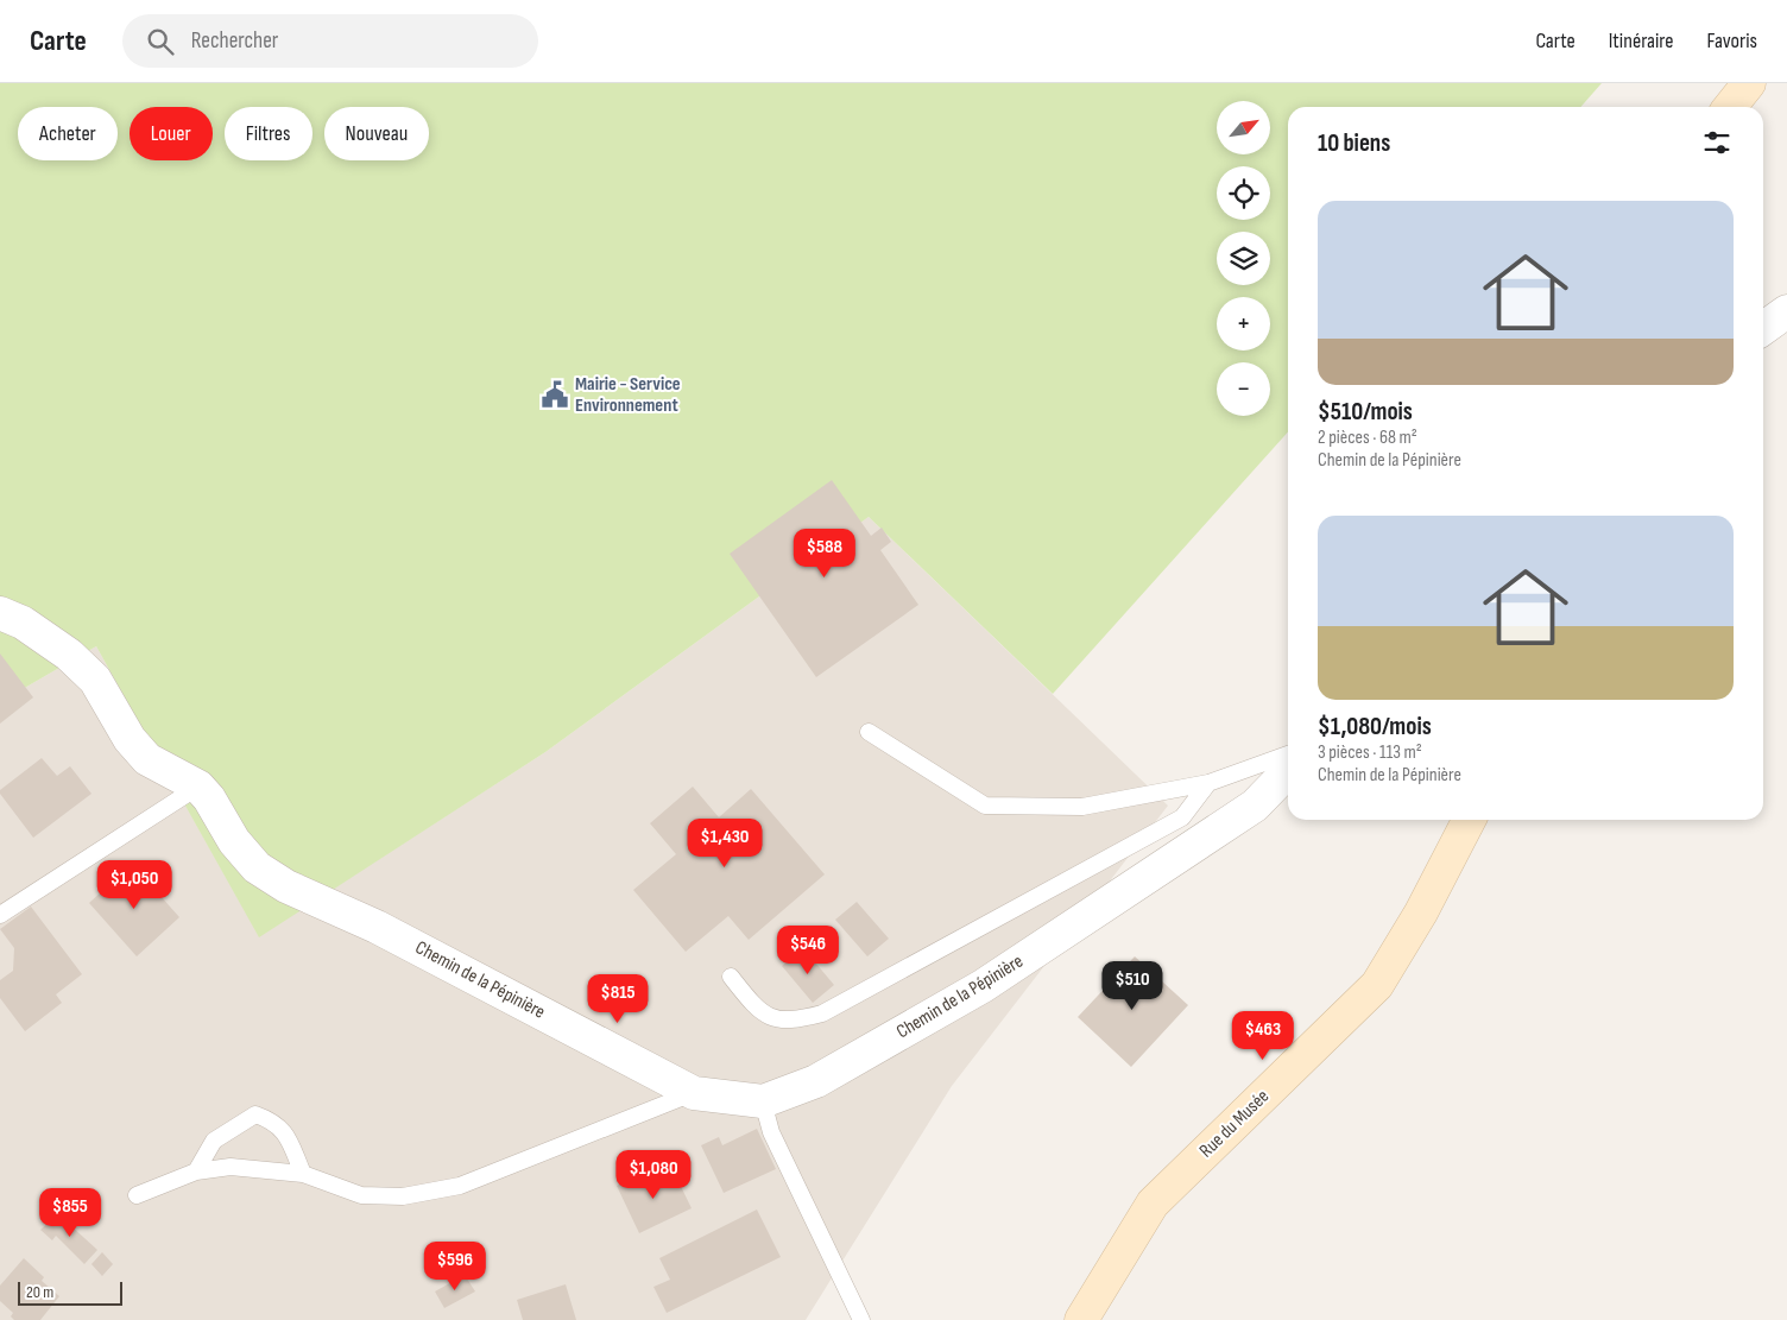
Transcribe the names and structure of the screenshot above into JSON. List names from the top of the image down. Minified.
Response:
{"streets":{"main road":["Rue du Musée"],"street":["Chemin de la Pépinière"]},"places":{"public building":["Mairie - Service Environnement"]},"scale_bar":"20 m","north":"top right","page":{"header":"Carte","search":"Rechercher","nav":["Carte","Itinéraire","Favoris"],"map_buttons":["+","−"],"chip":["Acheter","Louer","Filtres","Nouveau"],"heading":"10 biens","list":[{"name":"$510/mois","note":"2 pièces · 68 m² · Chemin de la Pépinière"},{"name":"$1,080/mois","note":"3 pièces · 113 m² · Chemin de la Pépinière"}],"price":["$588","$1,430","$1,050","$546","$510","$815","$463","$1,080","$855","$596"],"scale":"20 m"}}
